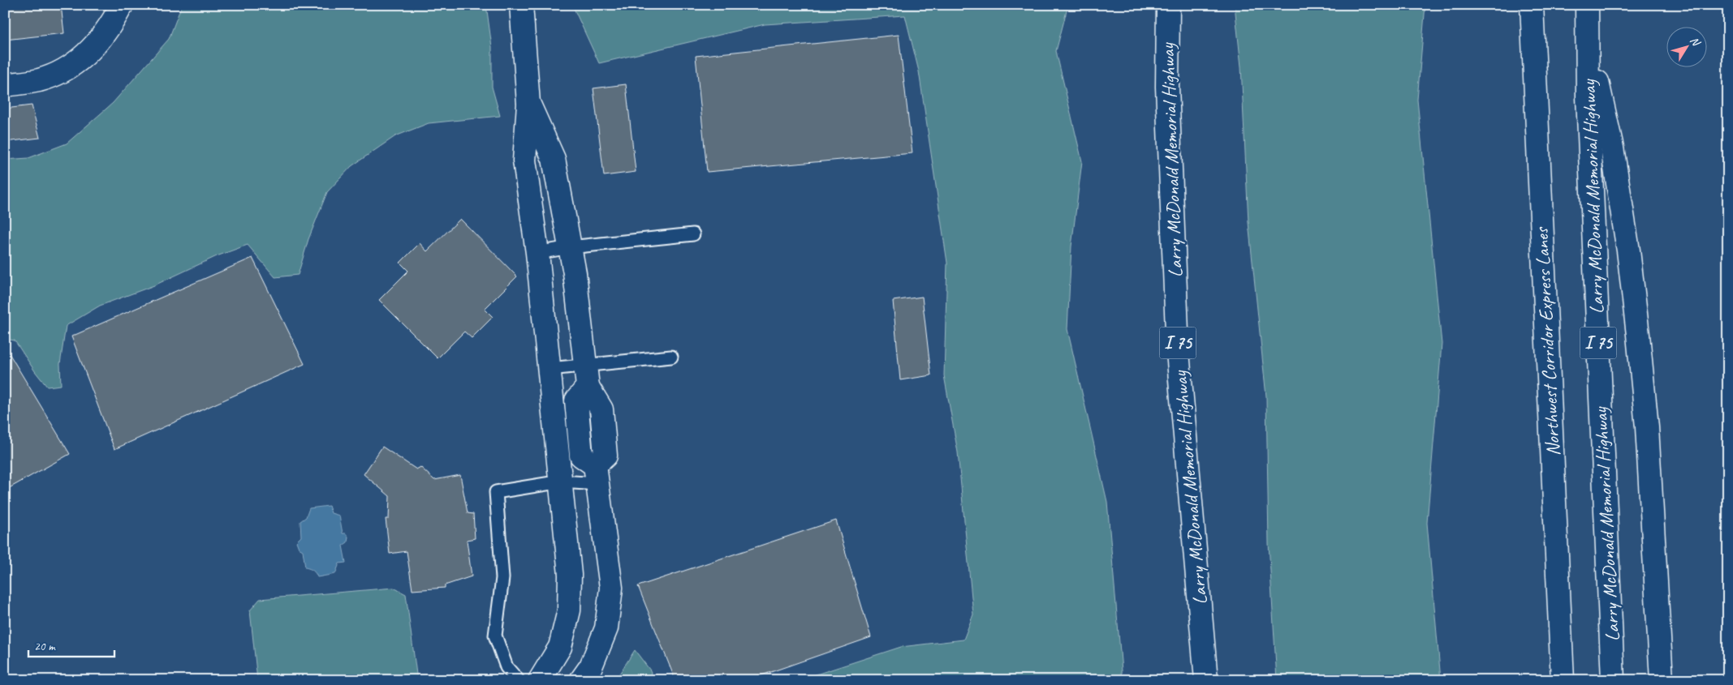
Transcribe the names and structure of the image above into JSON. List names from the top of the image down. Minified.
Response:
{"streets":{"main road":["Larry McDonald Memorial Highway","Northwest Corridor Express Lanes","I 75"]},"scale_bar":"20 m","north":"top right"}
